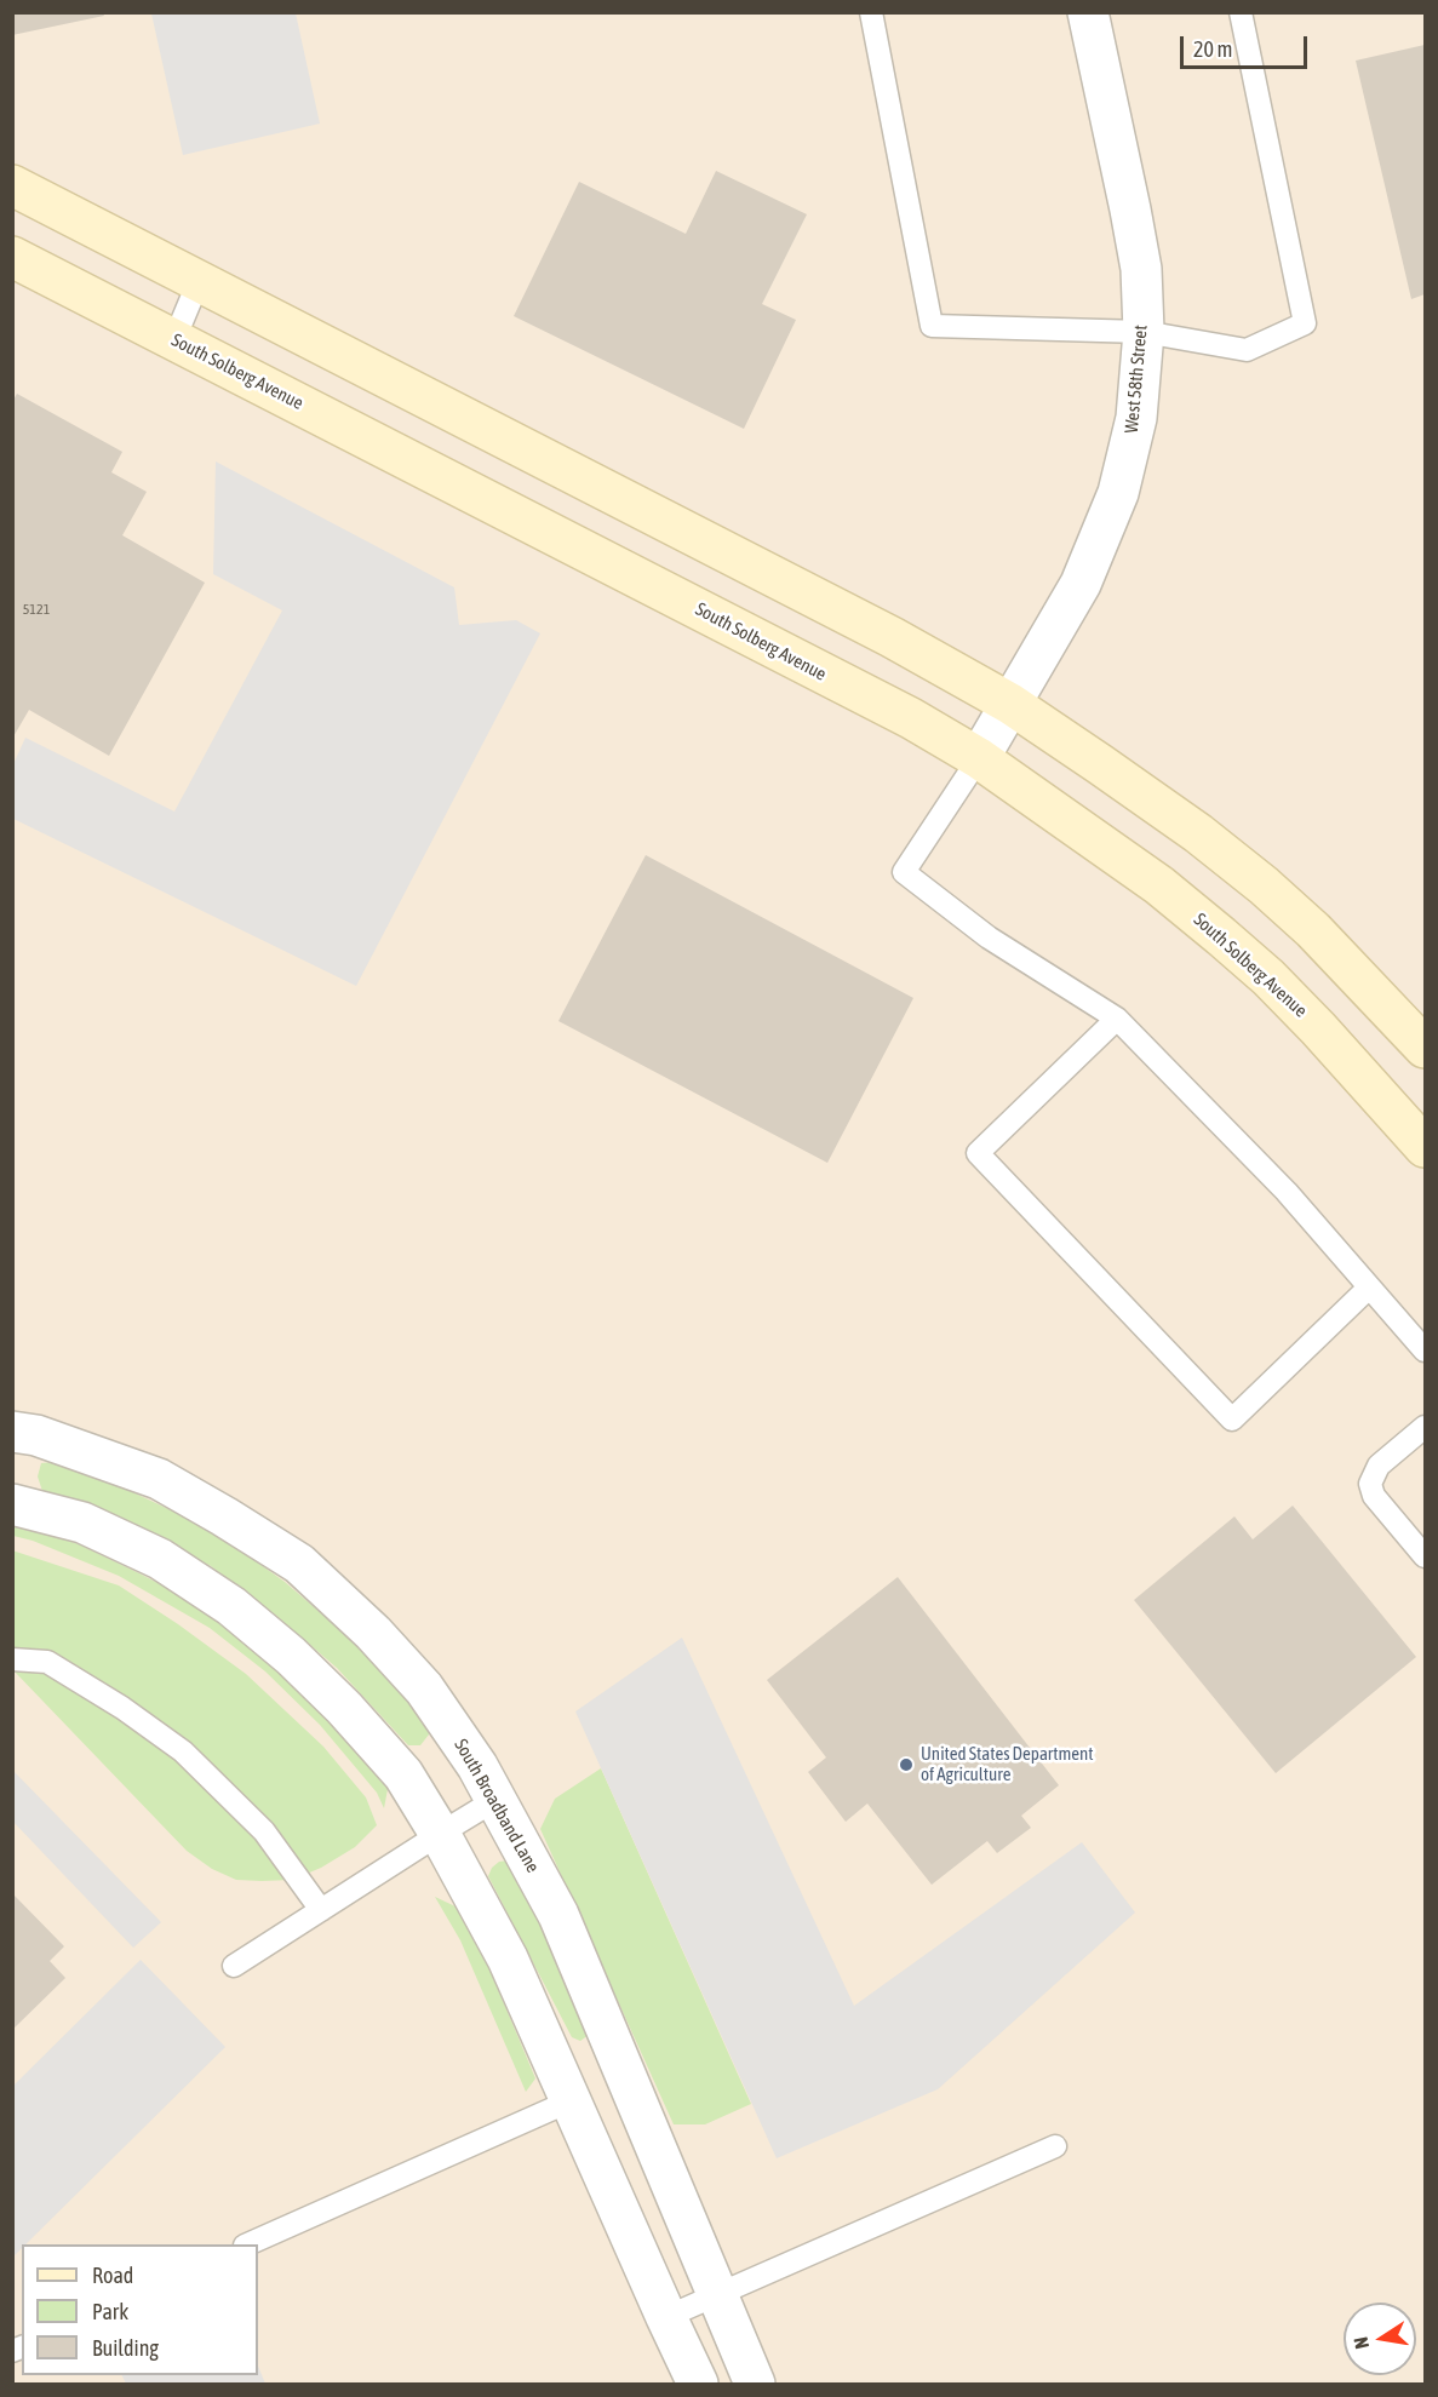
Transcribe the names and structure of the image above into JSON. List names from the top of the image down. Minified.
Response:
{"streets":{"street":["South Solberg Avenue","West 58th Street","South Broadband Lane"]},"crossings":[["South Solberg Avenue","West 58th Street"]],"places":["United States Department of Agriculture"],"house_numbers":["5121"],"legend":["Road","Park","Building"],"scale_bar":"20 m","north":"left"}
